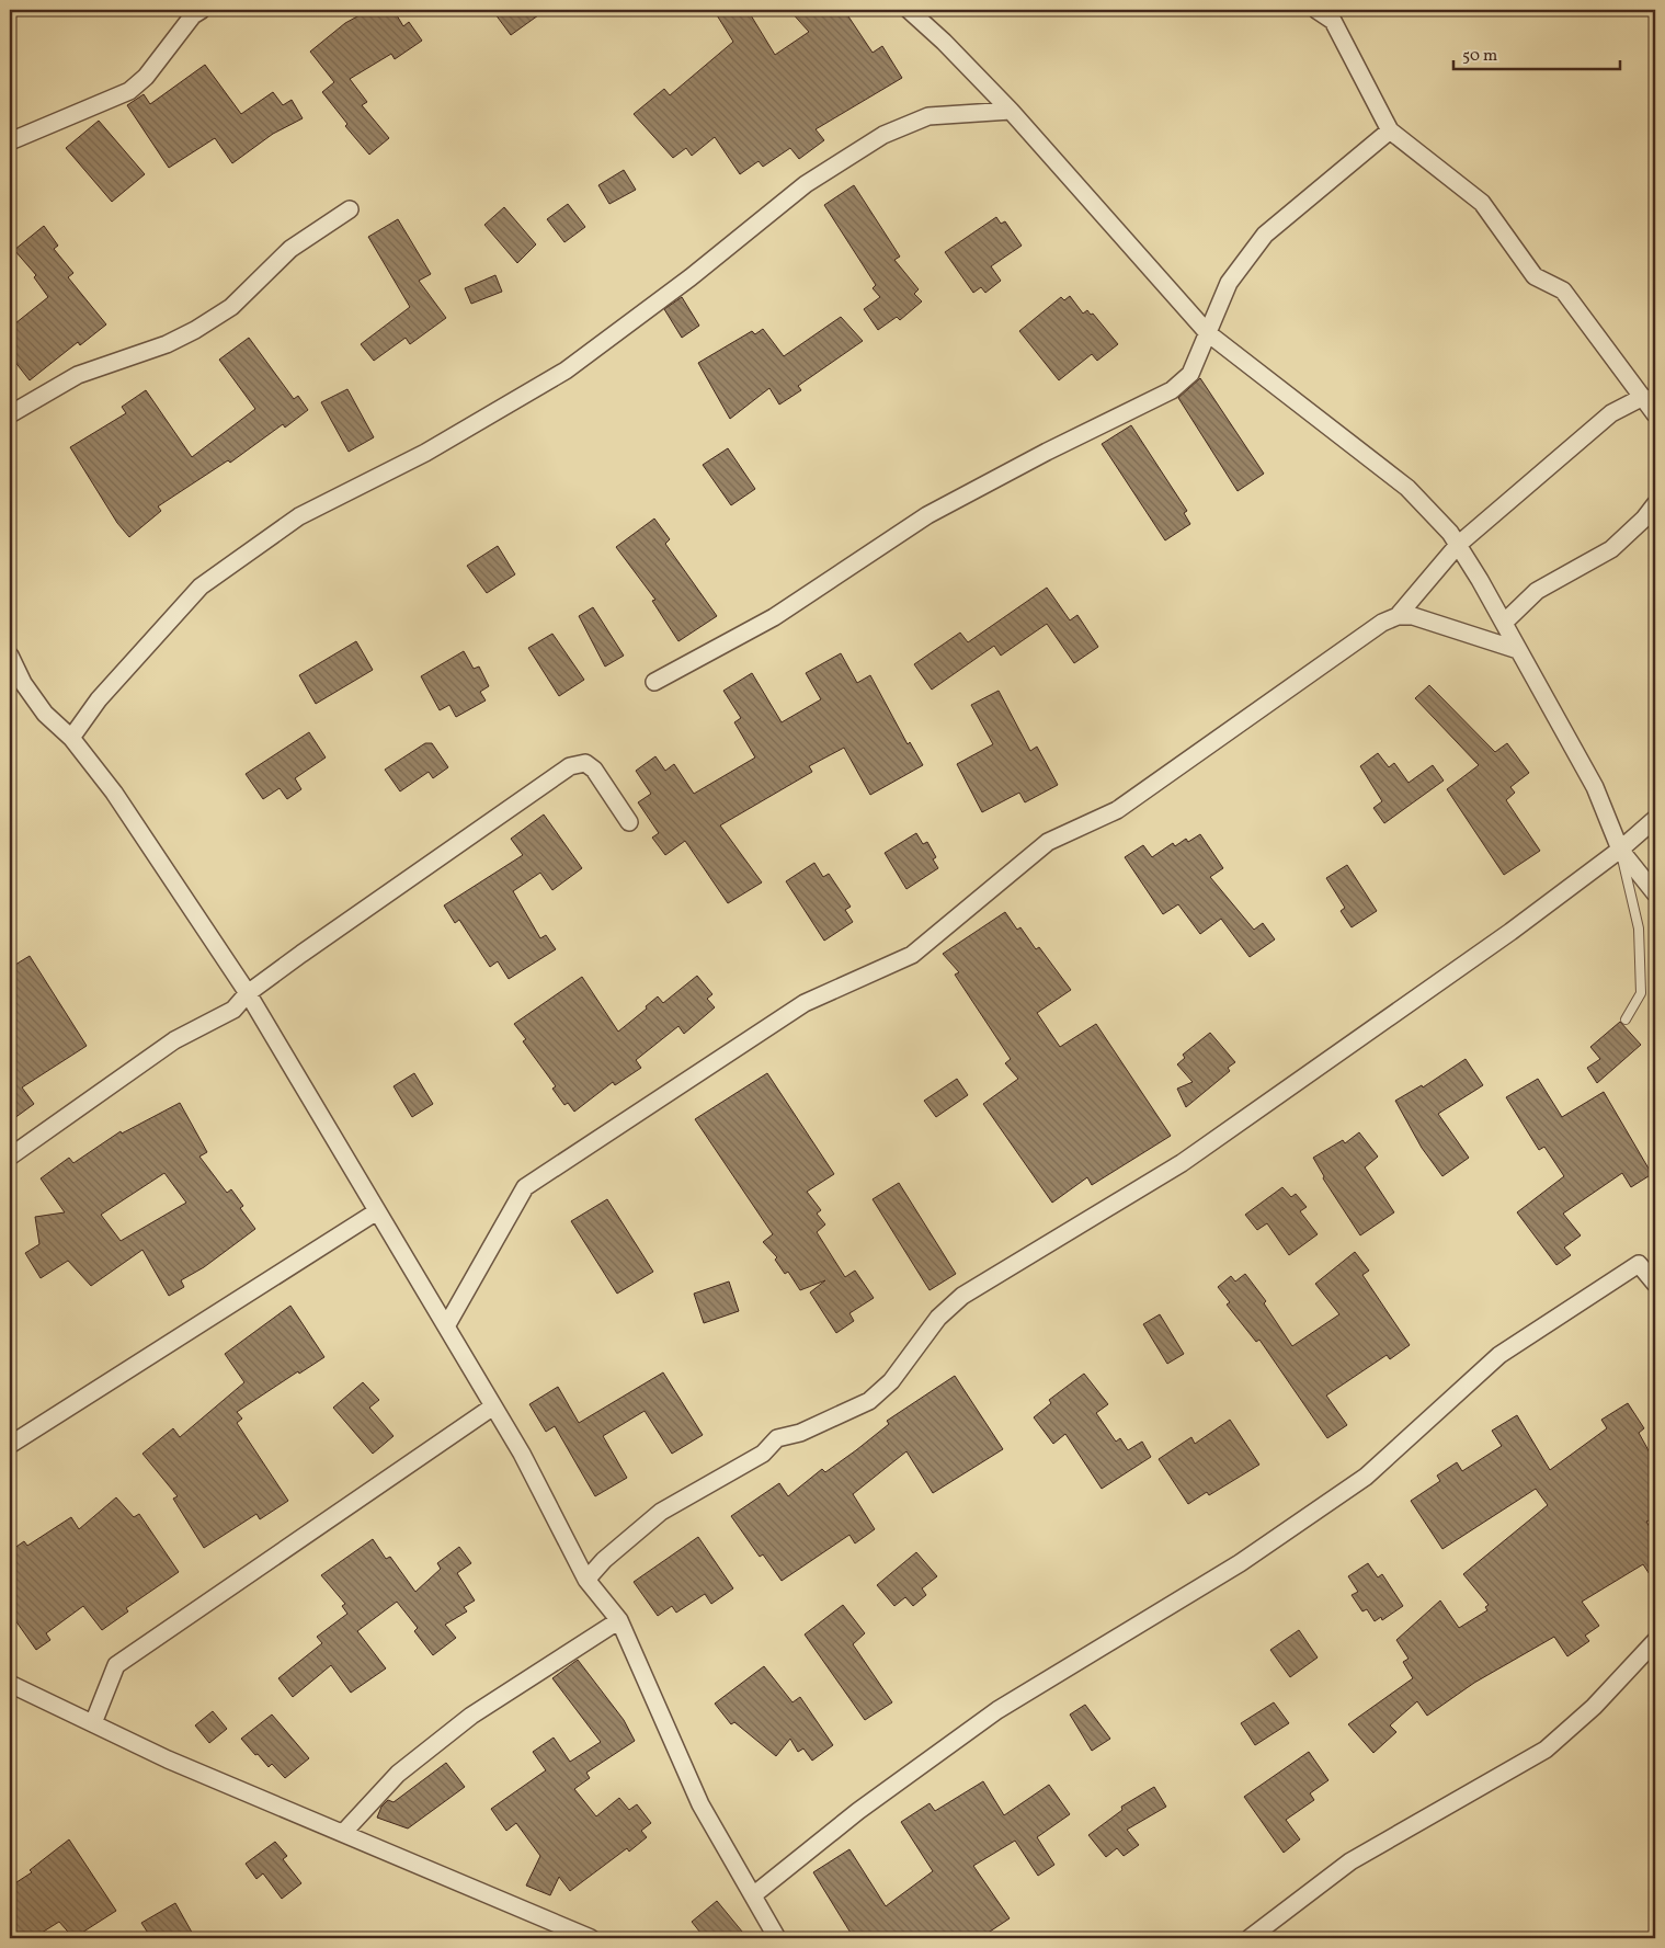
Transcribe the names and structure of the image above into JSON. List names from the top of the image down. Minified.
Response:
{"scale_bar":"50 m"}
